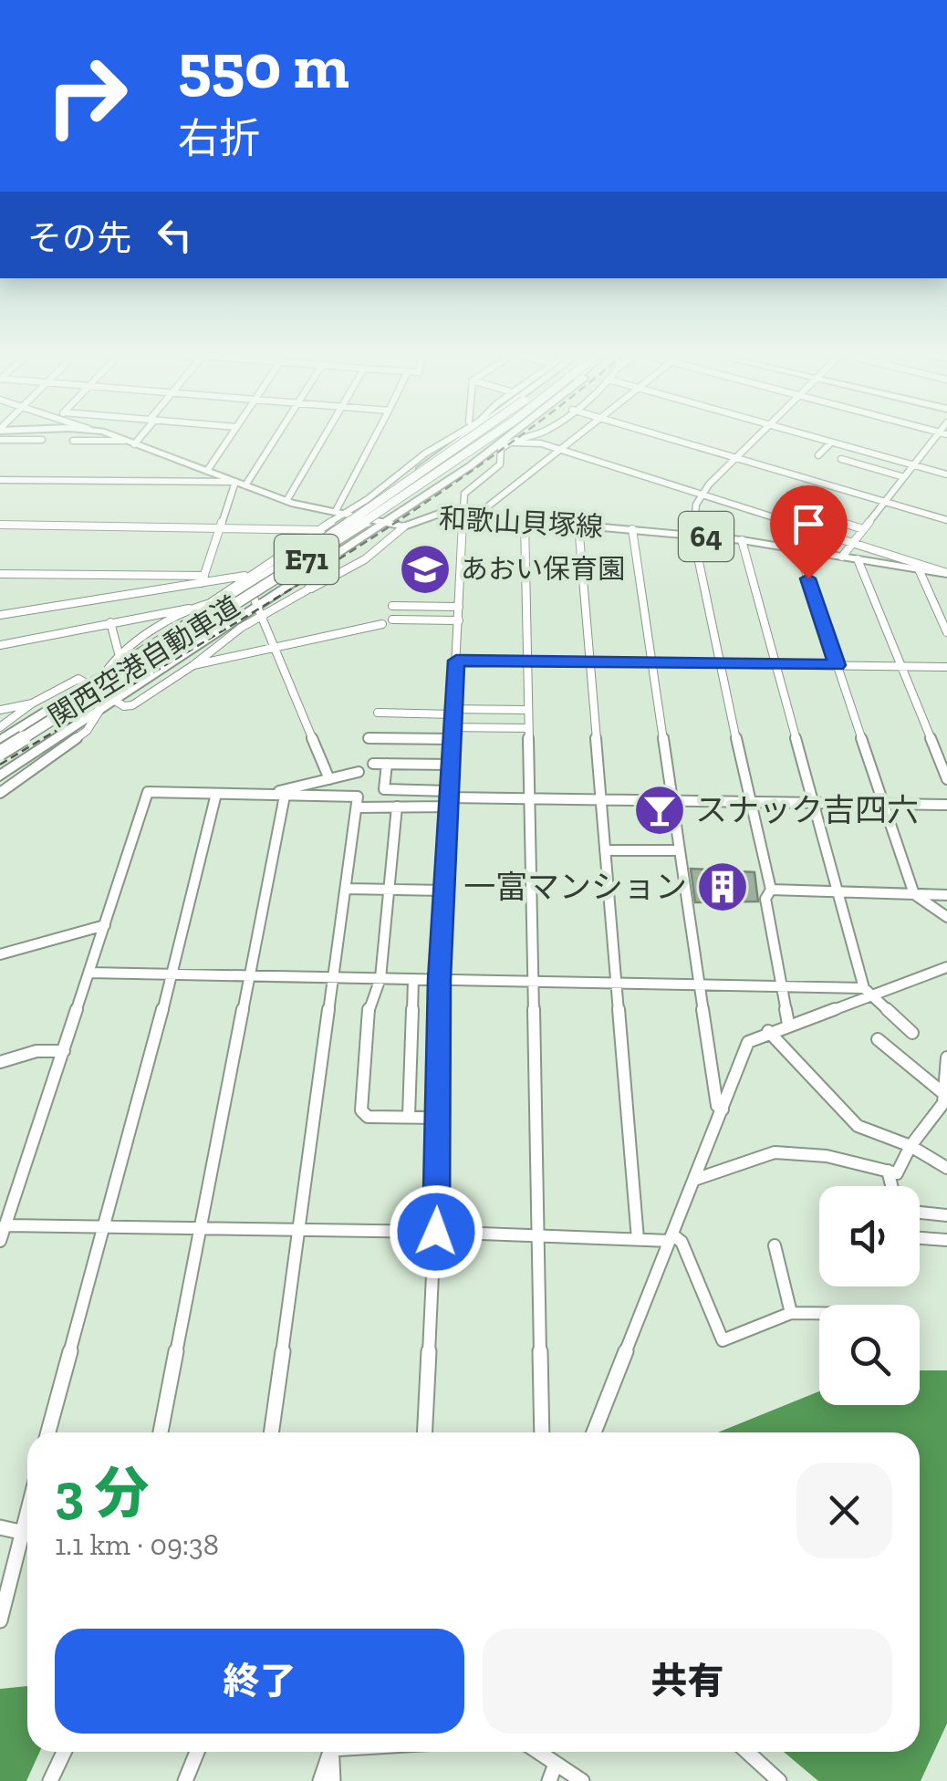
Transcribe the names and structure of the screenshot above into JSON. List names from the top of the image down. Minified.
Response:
{"streets":{"highway":["E71","関西空港自動車道"],"main road":["和歌山貝塚線","64"]},"places":{"school or university":["あおい保育園"],"bar":["スナック吉四六"],"building":["一富マンション"]},"page":{"turn":["550 m","右折"],"then":"その先","heading":["3 分","1.1 km · 09:38"],"buttons":["終了","共有"]}}
